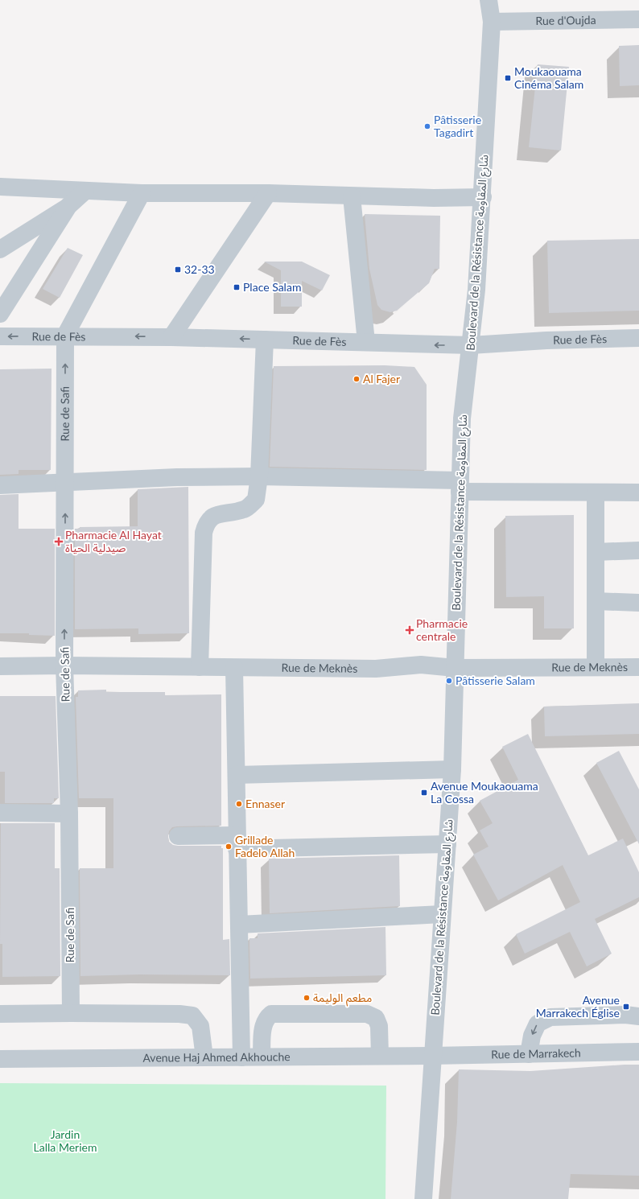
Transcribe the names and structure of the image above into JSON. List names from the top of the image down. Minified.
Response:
{"streets":{"street":["Rue d'Oujda","Boulevard de la Résistance شارع المقاومة","Rue de Fès","Rue de Safi","Rue de Meknès","Rue de Marrakech","Avenue Haj Ahmed Akhouche"]},"crossings":[["Rue d'Oujda","Boulevard de la Résistance شارع المقاومة"],["Boulevard de la Résistance شارع المقاومة","Rue de Fès"],["Boulevard de la Résistance شارع المقاومة","Rue de Meknès"],["Boulevard de la Résistance شارع المقاومة","Rue de Marrakech"],["Boulevard de la Résistance شارع المقاومة","Avenue Haj Ahmed Akhouche"],["Rue de Fès","Rue de Safi"],["Rue de Safi","Rue de Meknès"],["Rue de Marrakech","Avenue Haj Ahmed Akhouche"]],"one_way":["Rue de Safi"],"parks":["Jardin Lalla Meriem"],"places":{"transit":["Moukaouama Cinéma Salam","32-33","Place Salam","Avenue Moukaouama La Cossa","Avenue Marrakech Église"],"other":["Pâtisserie Tagadirt","Al Fajer","Pâtisserie Salam","Ennaser","Grillade Fadelo Allah","مطعم الوليمة"],"health":["Pharmacie Al Hayat صيدلية الحياة","Pharmacie centrale"]}}
